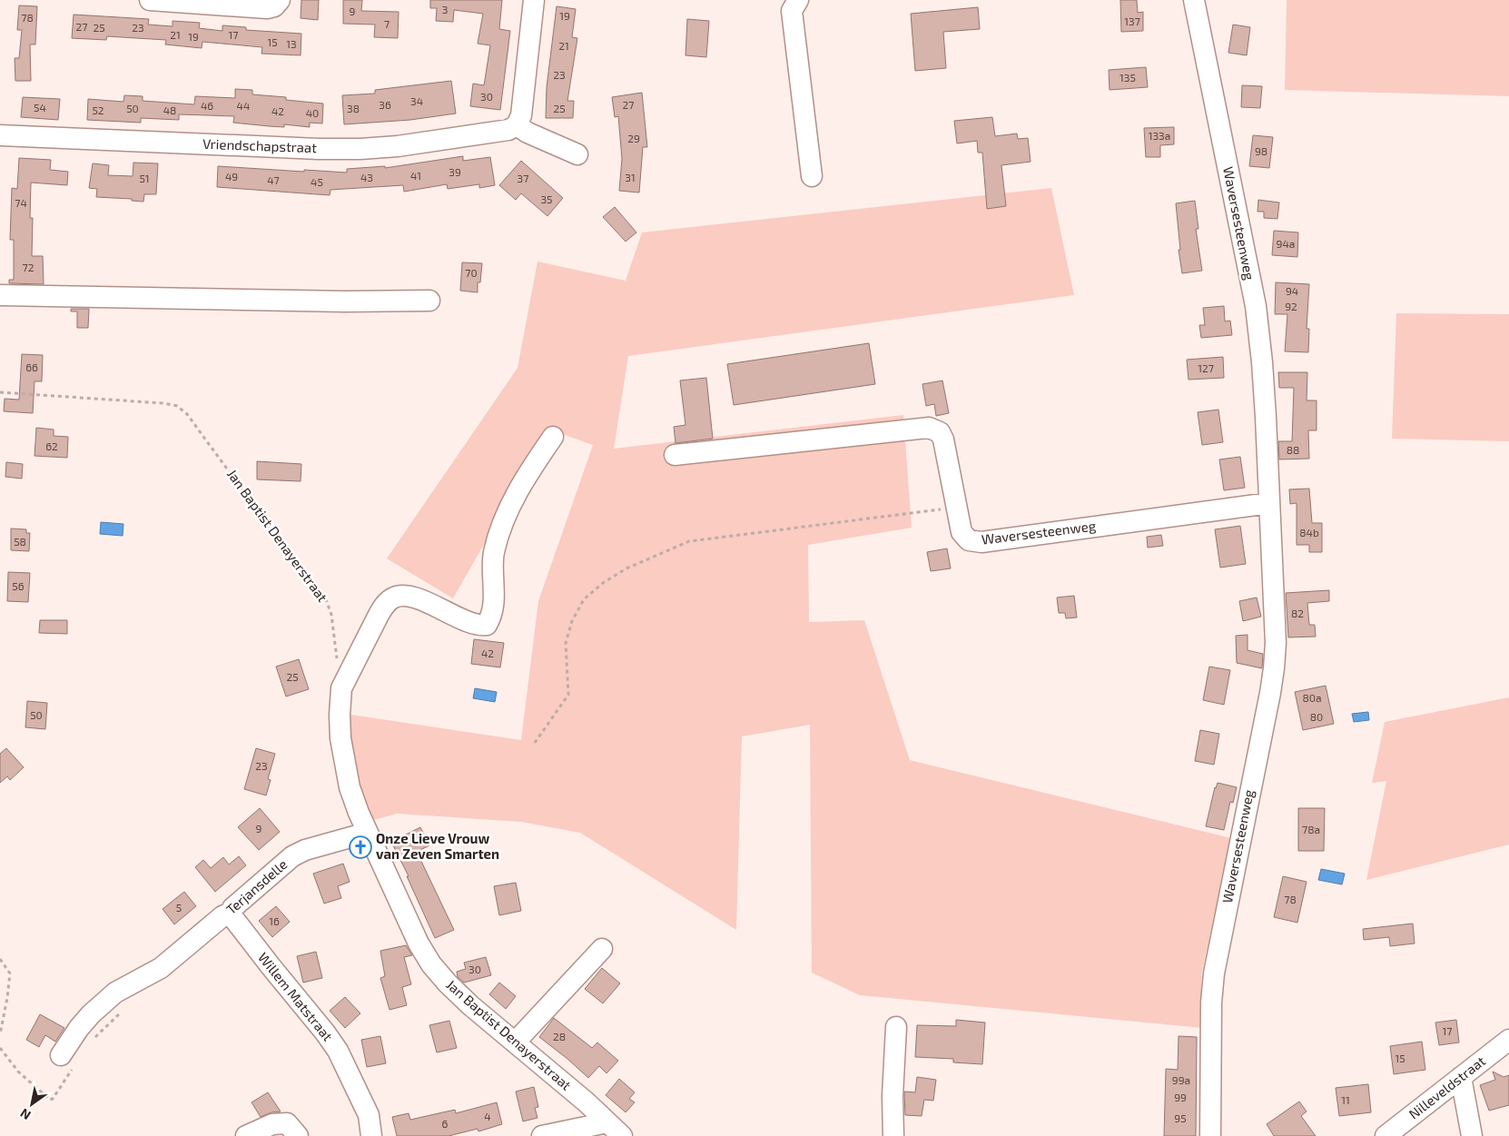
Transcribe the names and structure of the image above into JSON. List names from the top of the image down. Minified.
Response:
{"streets":{"street":["Vriendschapstraat","Waversesteenweg","Jan Baptist Denayerstraat","Terjansdelle","Willem Matstraat","Nilleveldstraat"]},"crossings":[["Jan Baptist Denayerstraat","Terjansdelle"],["Terjansdelle","Willem Matstraat"]],"places":{"church":["Onze Lieve Vrouw van Zeven Smarten"]},"house_numbers":["3","9","19","78","137","7","27","25","23","21","17","19","15","13","21","23","135","30","34","36","27","46","44","54","50","38","25","52","48","42","40","133a","29","98","39","41","49","43","31","51","37","47","45","35","74","94a","72","70","94","92","66","127","62","88","84b","58","56","82","42","25","80a","50","80","23","9","78a","78","5","16","30","17","28","15","99a","99","11","4","95","6"],"north":"bottom left"}
